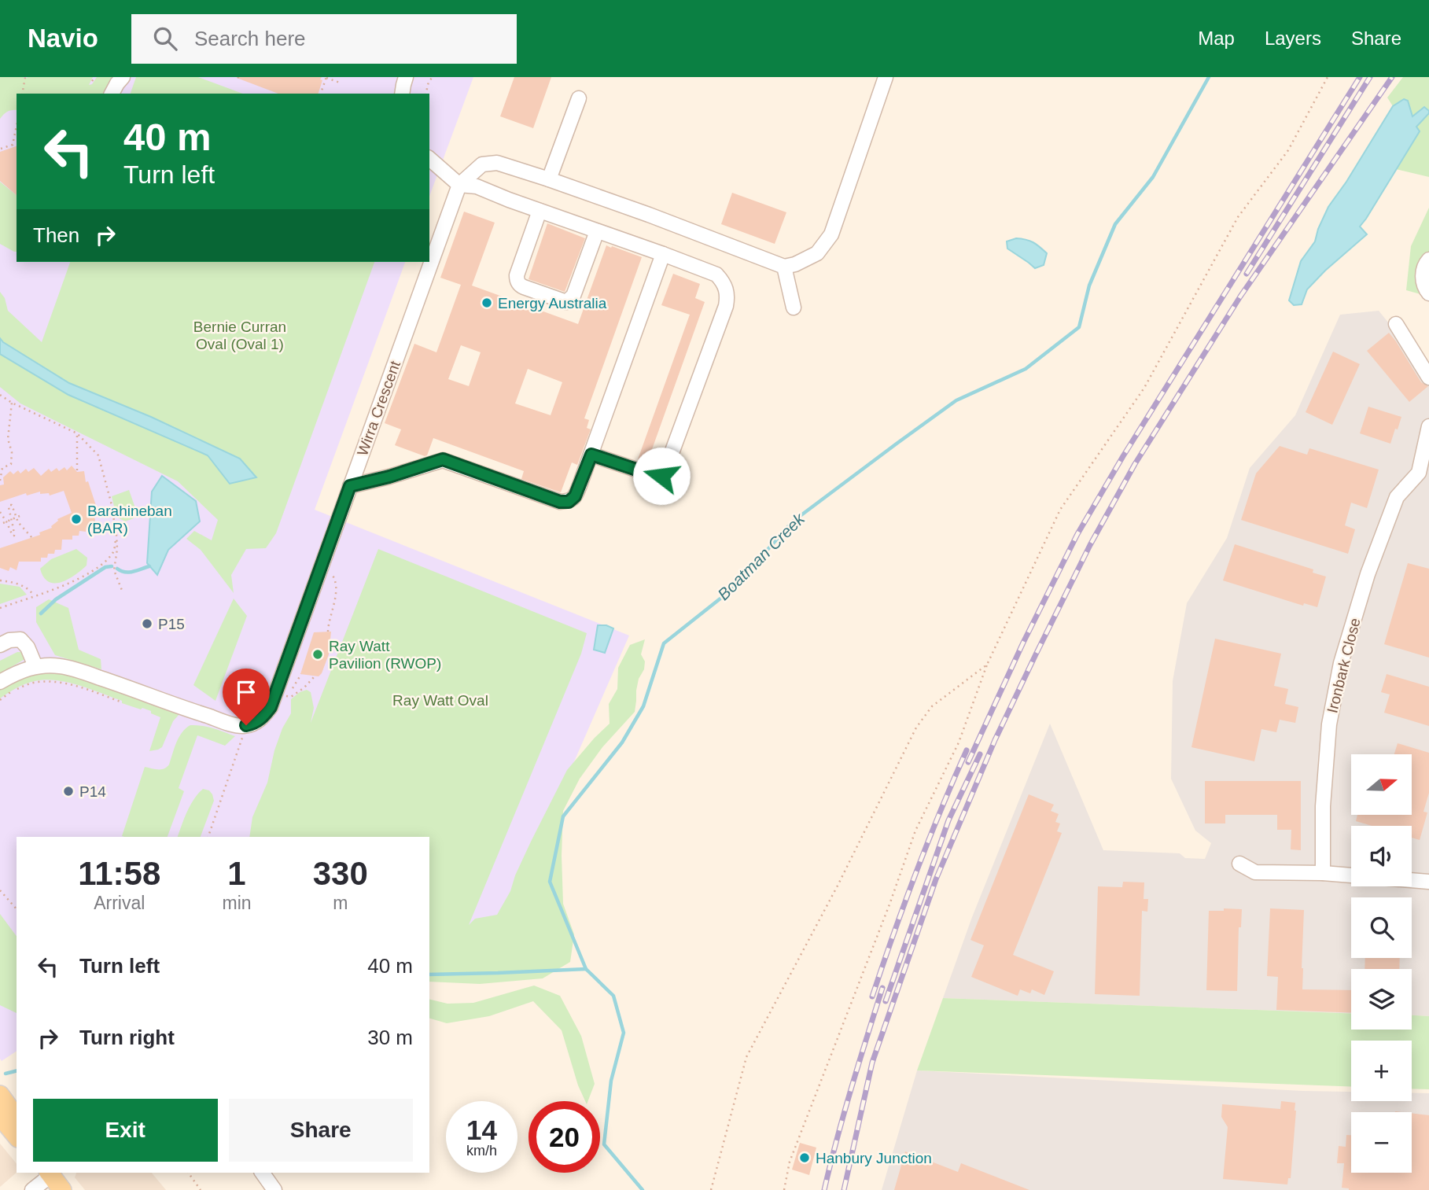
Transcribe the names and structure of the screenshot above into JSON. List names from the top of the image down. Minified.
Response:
{"streets":{"street":["Wirra Crescent","Ironbark Close"]},"water":["Boatman Creek"],"parks":["Bernie Curran Oval (Oval 1)","Ray Watt Oval"],"places":["Energy Australia","Barahineban (BAR)","P15","Ray Watt Pavilion (RWOP)","P14","Hanbury Junction"],"north":"right","page":{"header":"Navio","search":"Search here","nav":["Map","Layers","Share"],"turn":["40 m","Turn left"],"then":"Then","map_buttons":["+","−"],"eta":["11:58","Arrival","1","min","330","m"],"list":[{"name":"Turn left","value":"40 m"},{"name":"Turn right","value":"30 m"}],"buttons":["Exit","Share"],"speed":"14 km/h","limit":"20"}}
